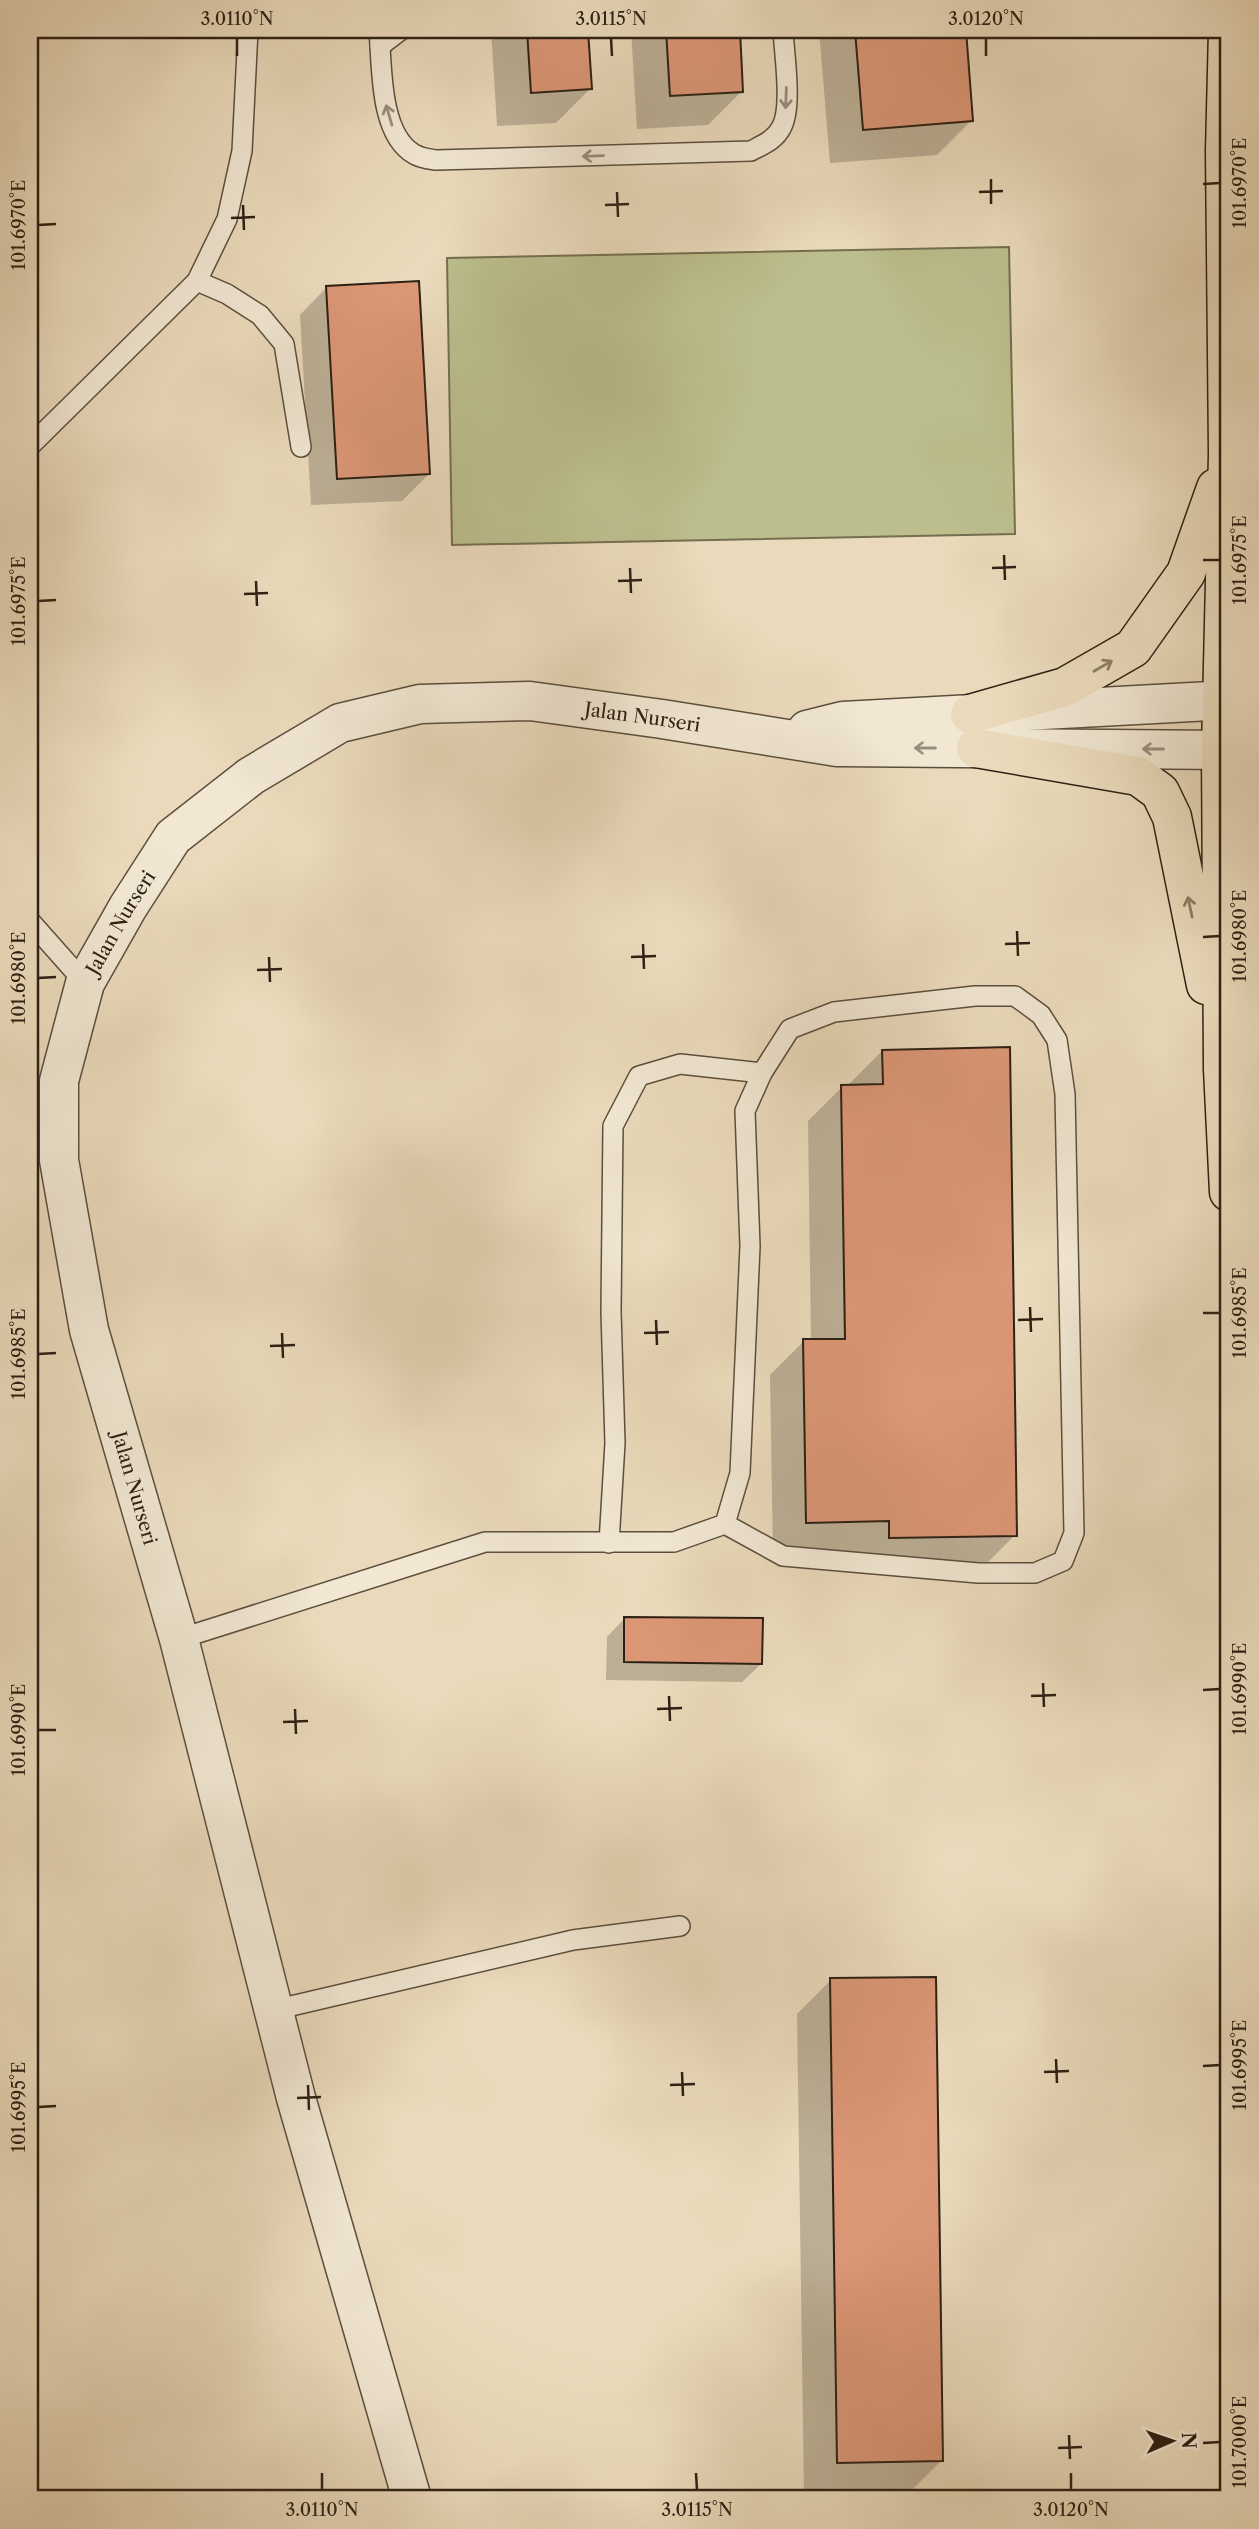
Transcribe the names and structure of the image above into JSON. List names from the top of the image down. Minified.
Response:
{"streets":{"street":["Jalan Nurseri"]},"north":"right","coordinates":["3.0110°N","3.0115°N","3.0120°N","101.6970°E","101.6975°E","101.6980°E","101.6985°E","101.6990°E","101.6995°E","101.7000°E"]}
